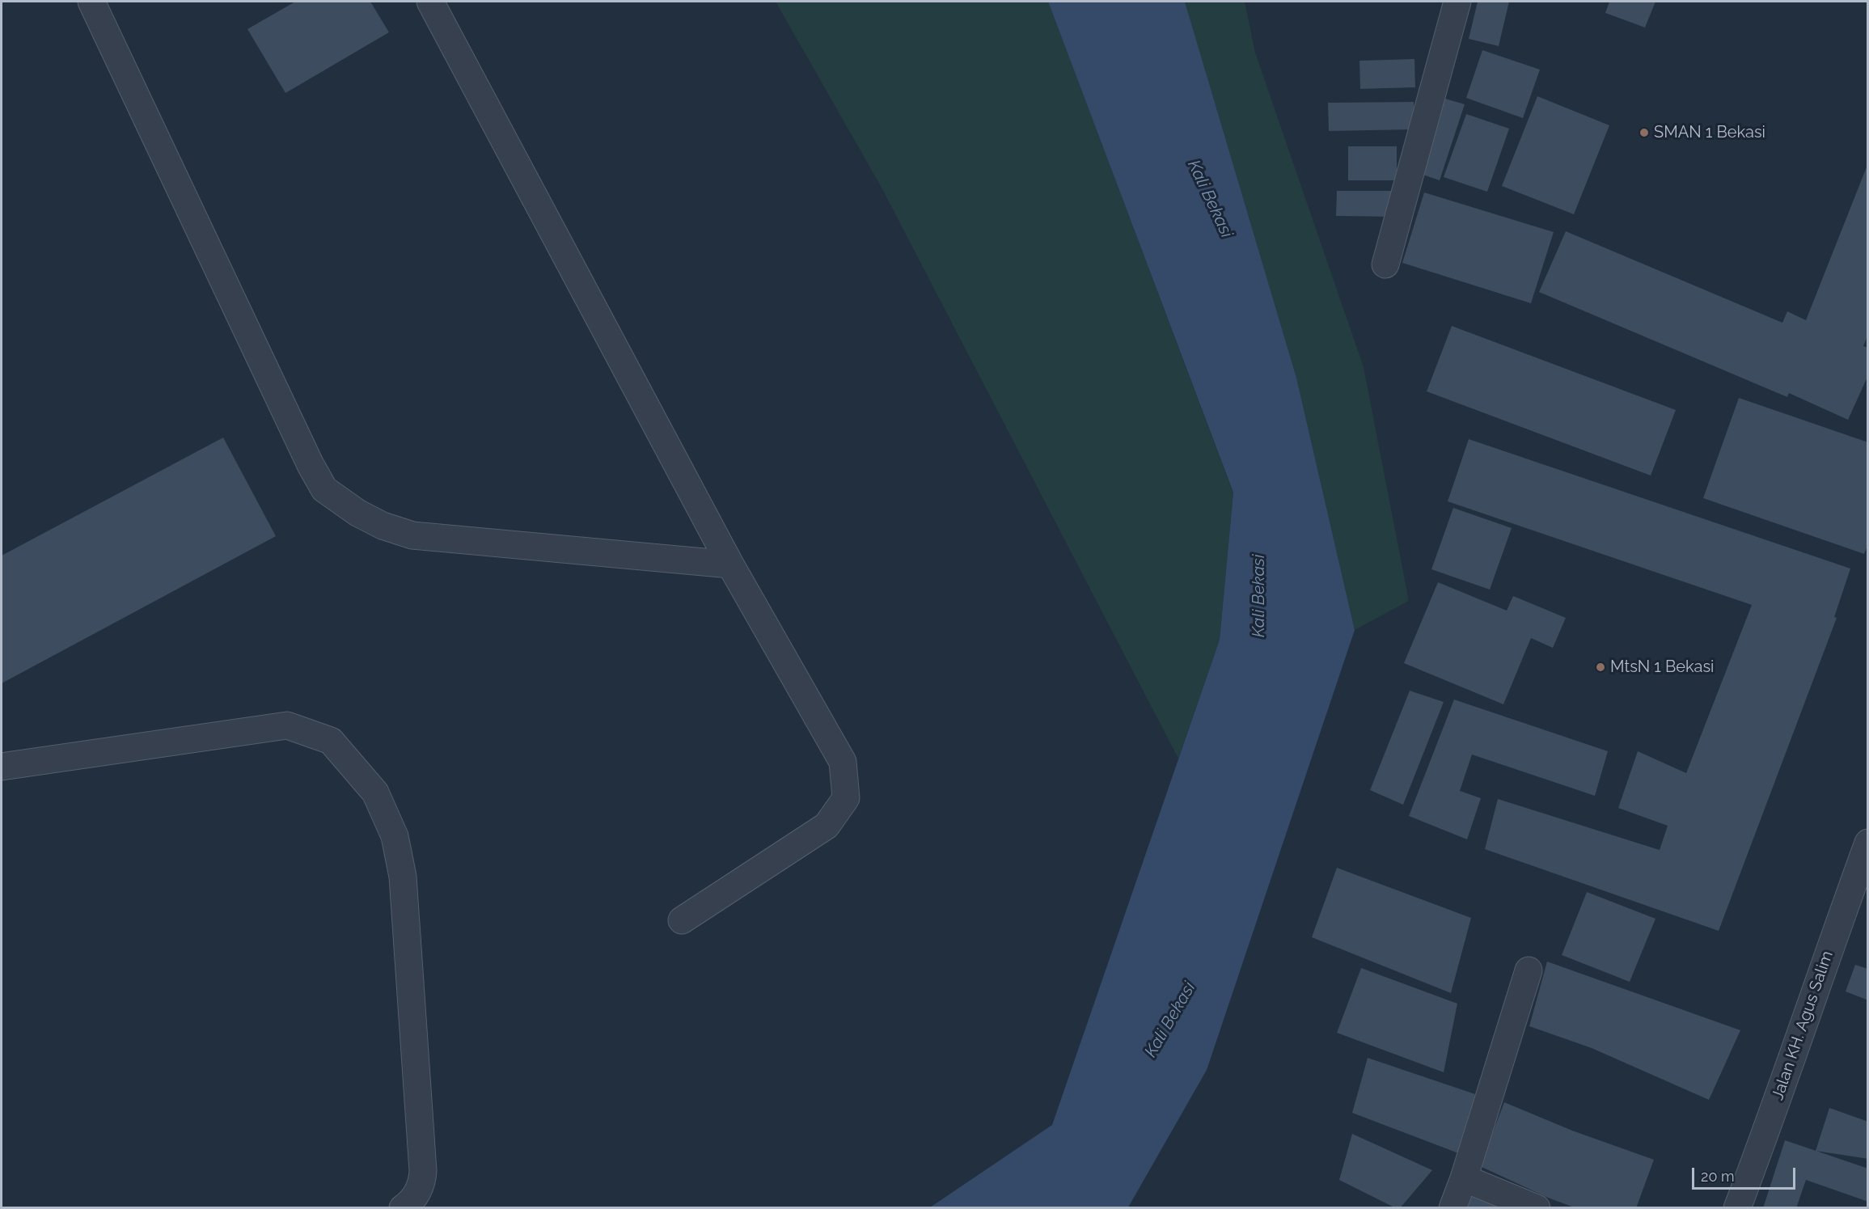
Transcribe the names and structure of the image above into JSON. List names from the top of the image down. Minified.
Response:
{"streets":{"street":["Jalan KH. Agus Salim"]},"water":["Kali Bekasi"],"places":["SMAN 1 Bekasi","MtsN 1 Bekasi"],"scale_bar":"20 m"}
